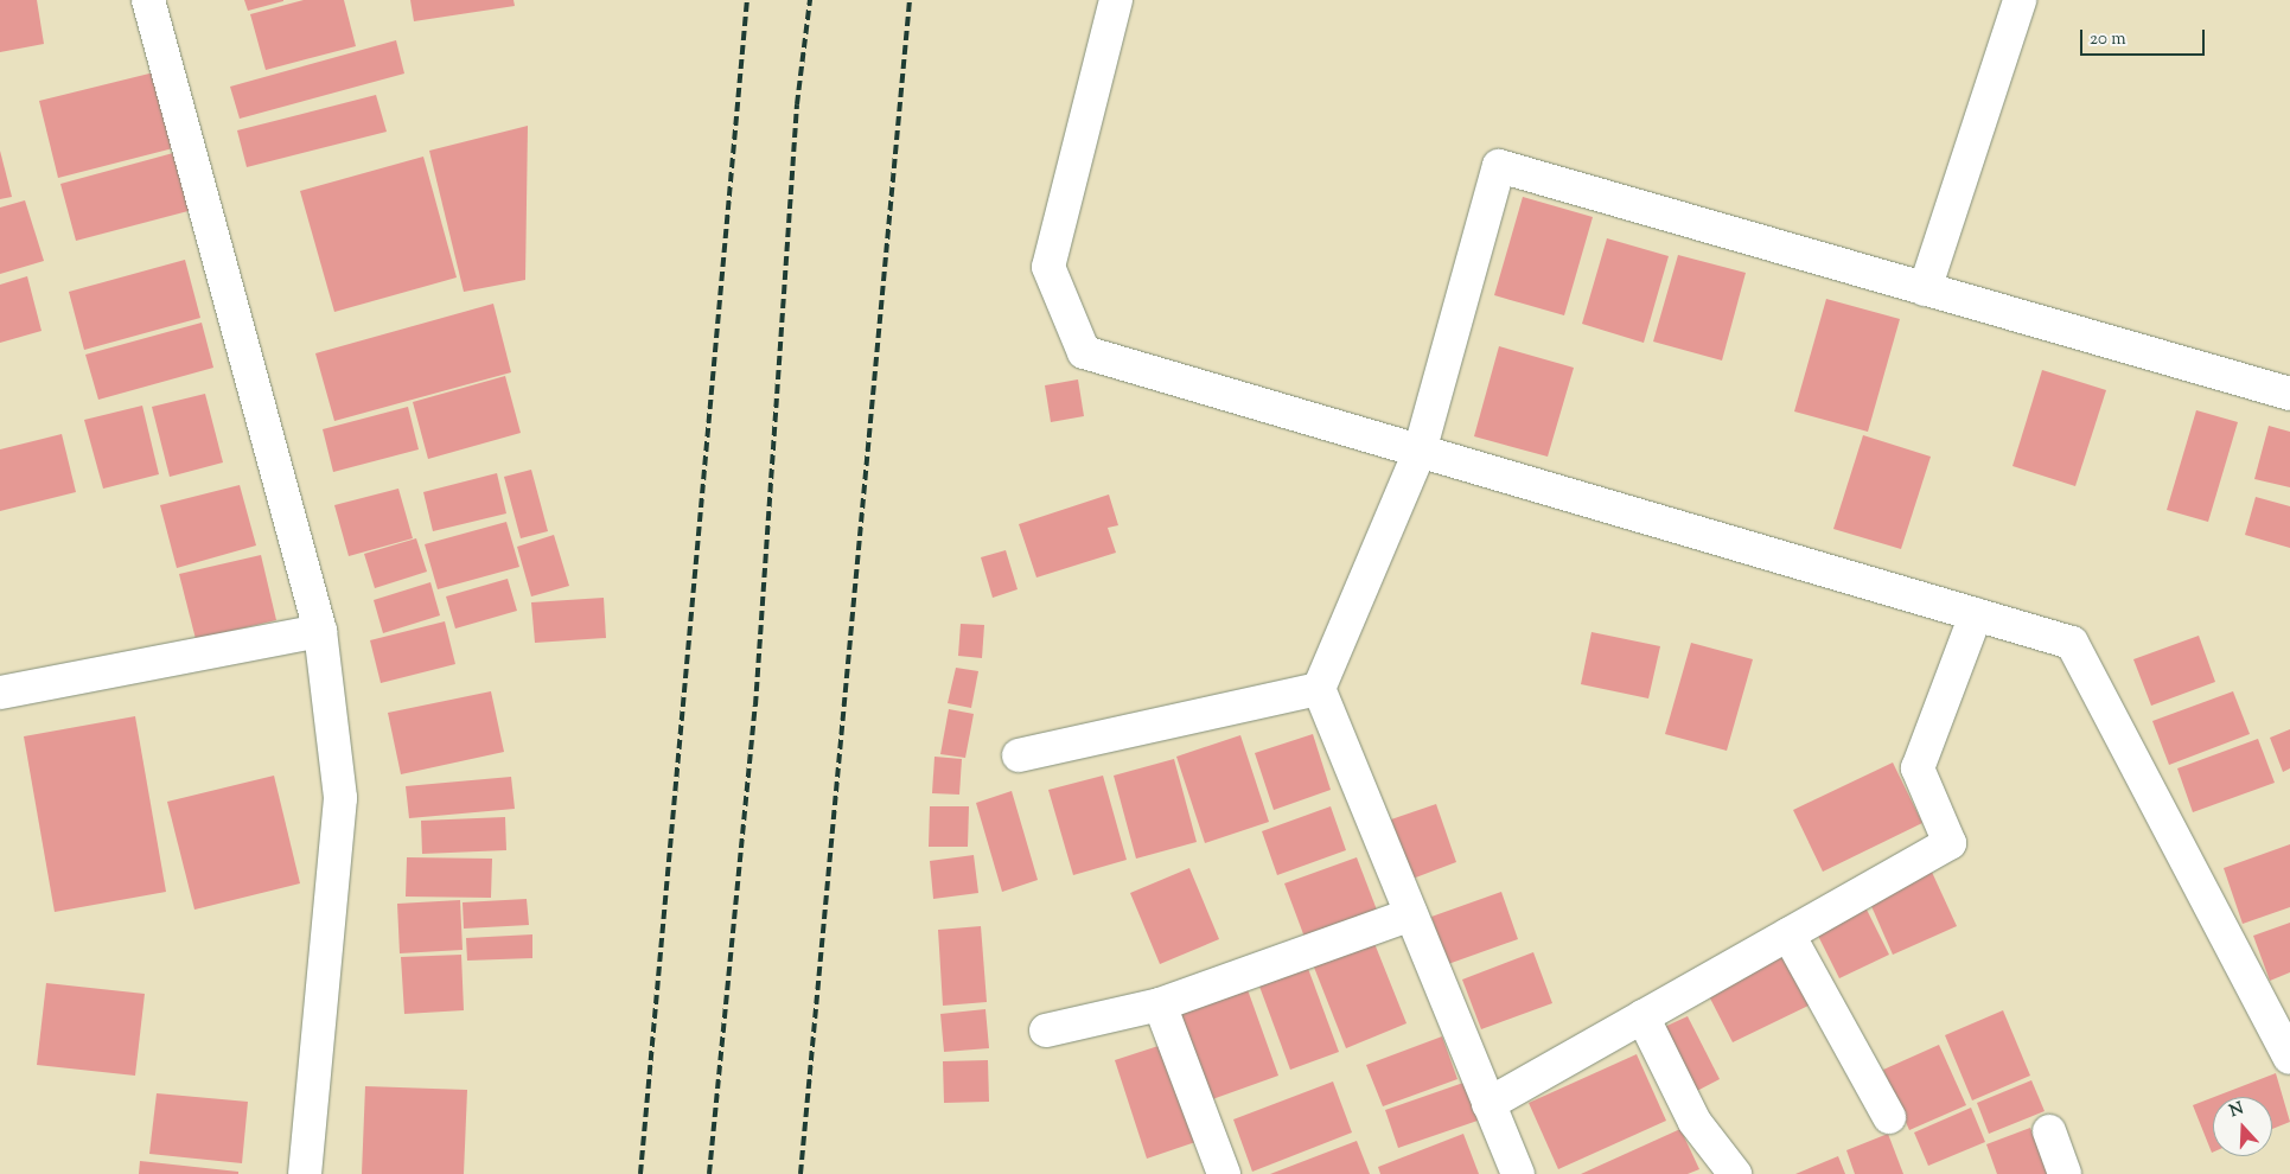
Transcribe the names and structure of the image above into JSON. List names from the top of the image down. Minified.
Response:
{"scale_bar":"20 m","north":"top"}
